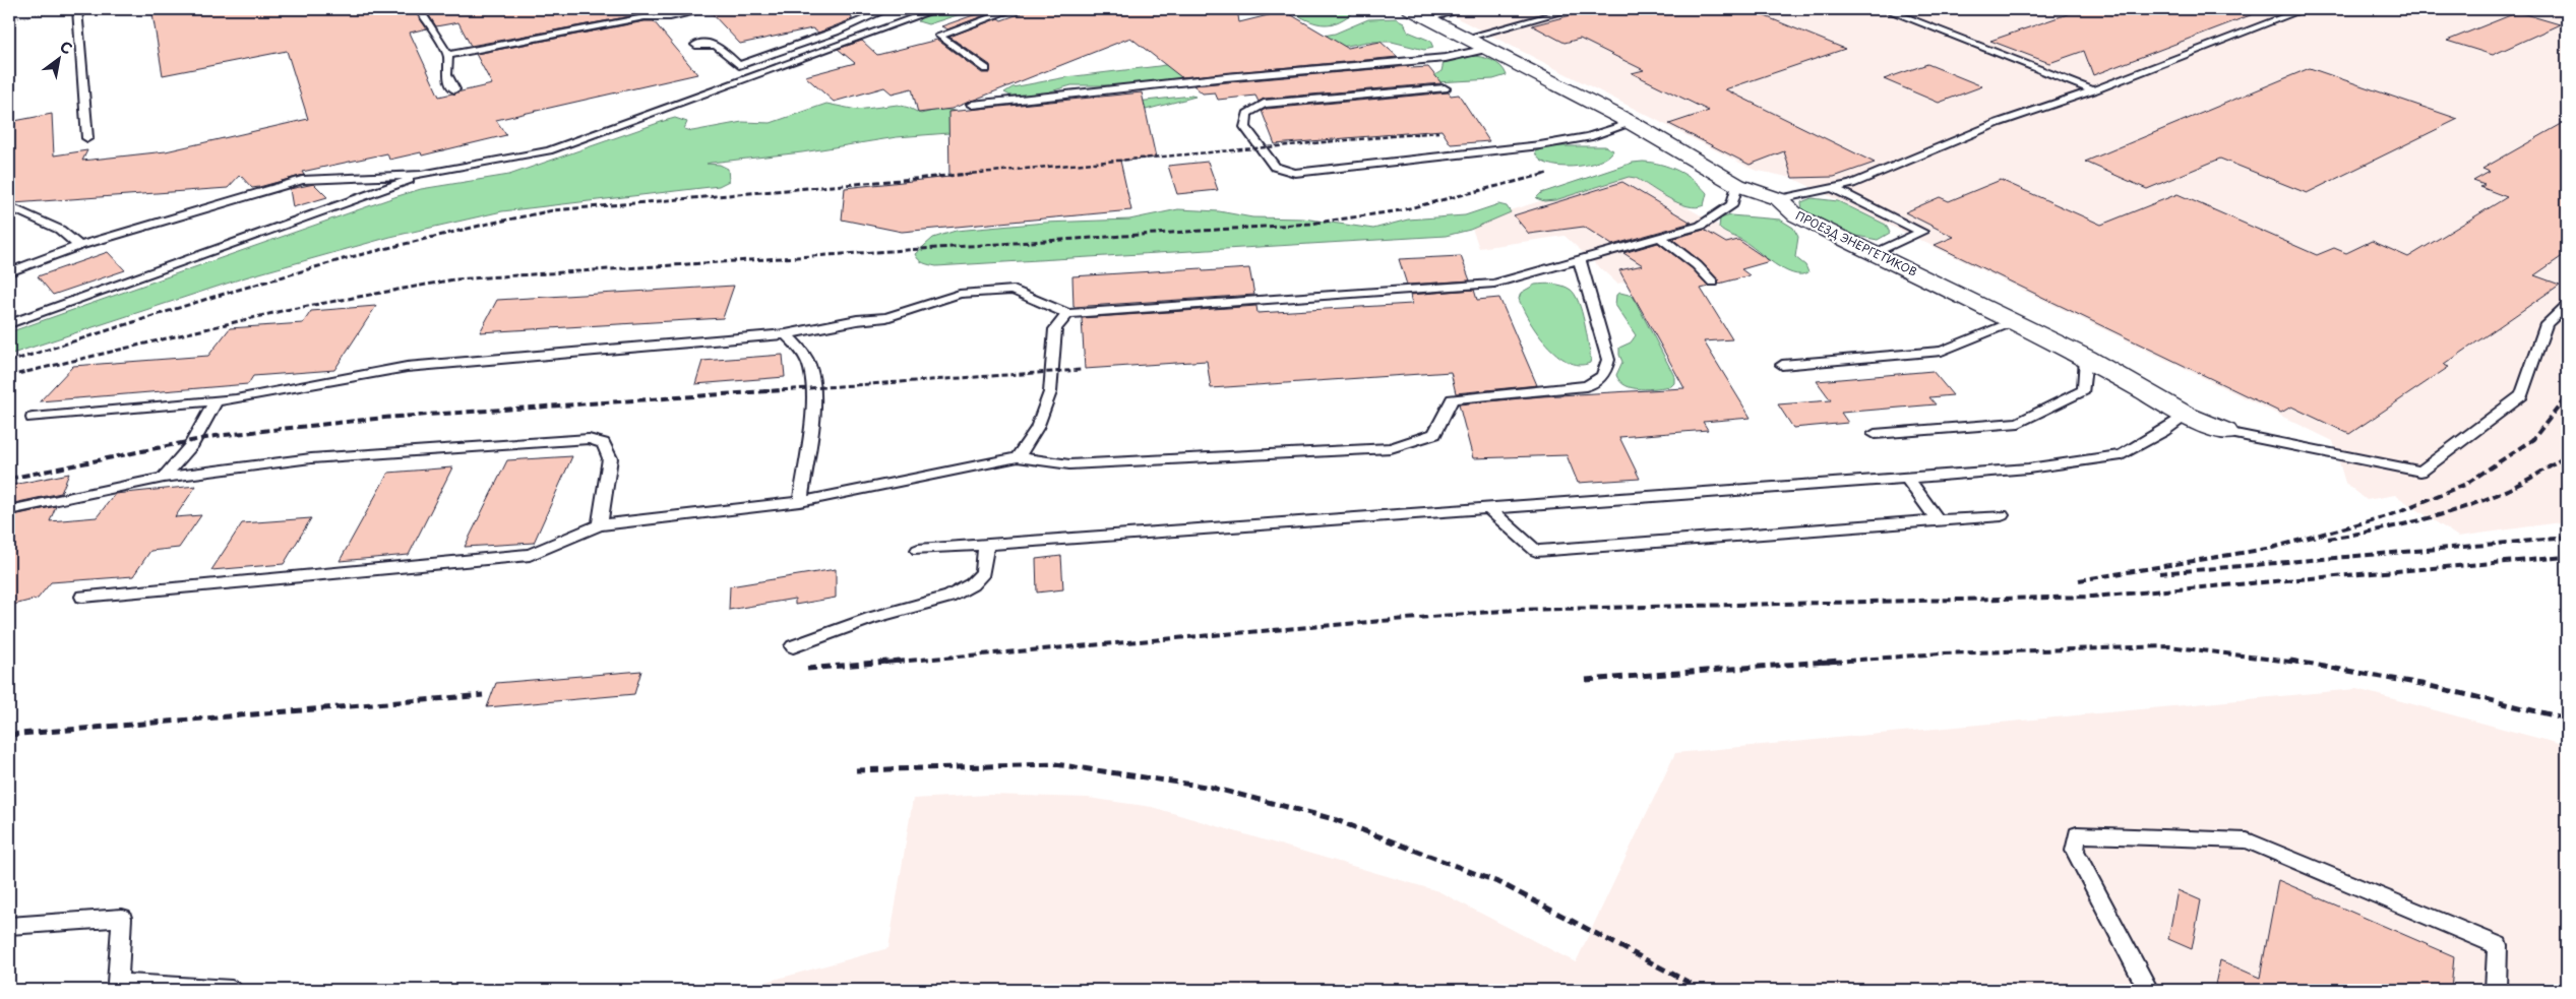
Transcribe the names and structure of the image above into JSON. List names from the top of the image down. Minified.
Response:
{"streets":{"street":["ПРОЕЗД ЭНЕРГЕТИКОВ"]},"north":"top right"}
